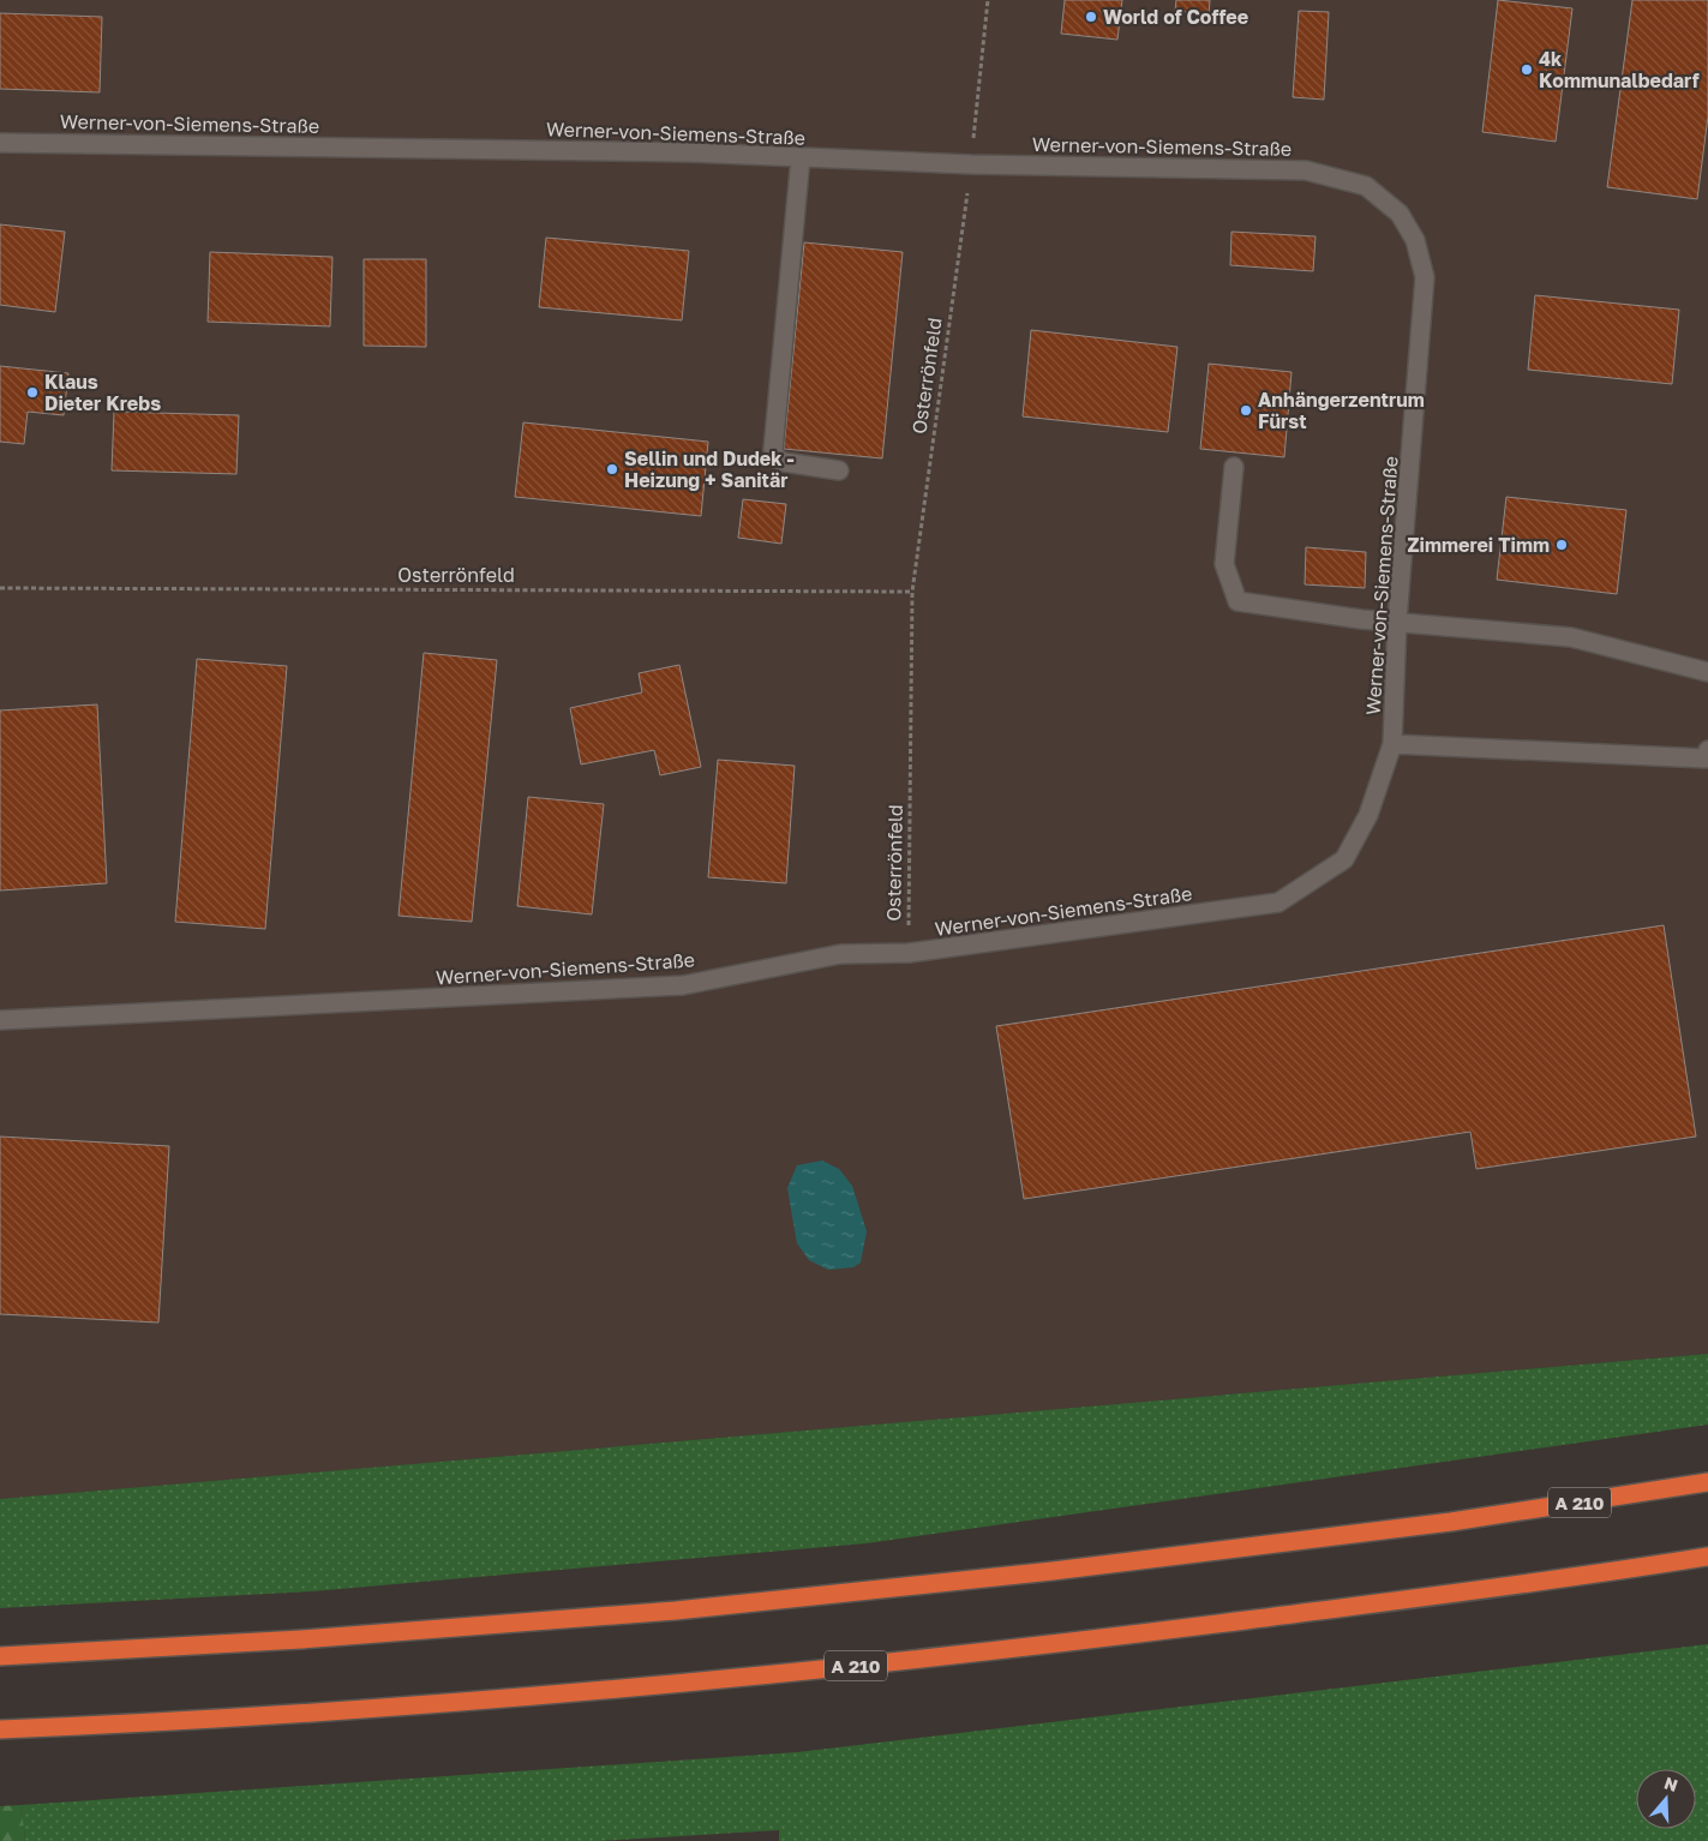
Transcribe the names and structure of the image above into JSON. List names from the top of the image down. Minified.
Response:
{"streets":{"highway":["A 210"],"street":["Werner-von-Siemens-Straße"],"path":["Osterrönfeld"]},"crossings":[["Werner-von-Siemens-Straße","Osterrönfeld"]],"places":["World of Coffee","4k Kommunalbedarf","Klaus Dieter Krebs","Anhängerzentrum Fürst","Sellin und Dudek - Heizung + Sanitär","Zimmerei Timm"],"north":"top"}
